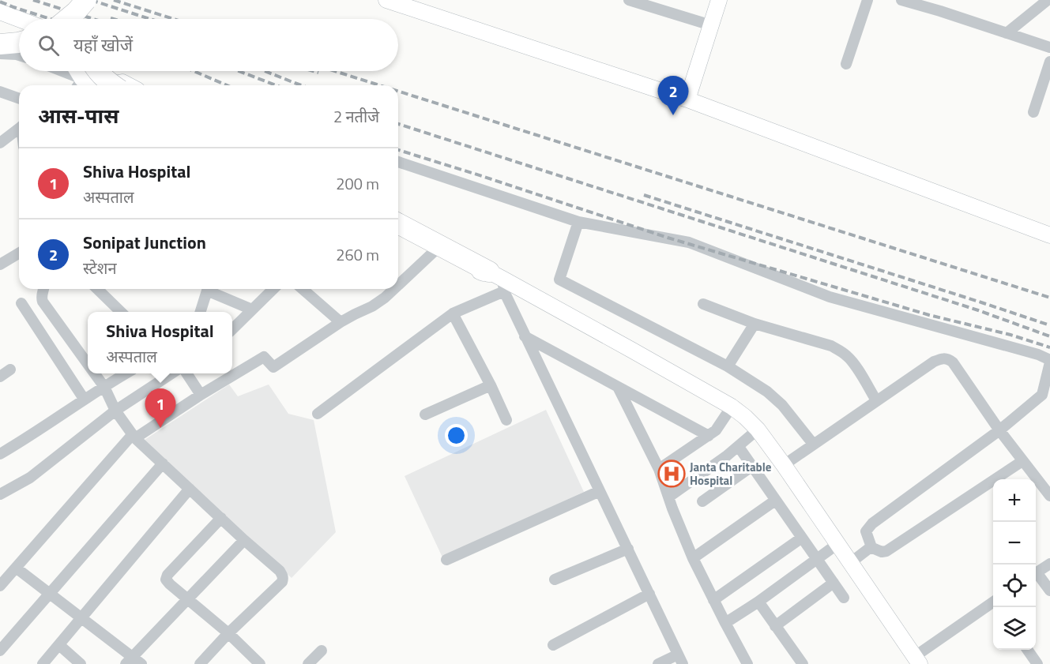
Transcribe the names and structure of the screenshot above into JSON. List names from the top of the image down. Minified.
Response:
{"places":{"hospital":["Janta Charitable Hospital"]},"page":{"search":"यहाँ खोजें","pins":["2","1"],"heading":["आस-पास","2 नतीजे"],"list":[{"mark":"1","name":"Shiva Hospital","note":"अस्पताल","value":"200 m"},{"mark":"2","name":"Sonipat Junction","note":"स्टेशन","value":"260 m"}],"popup":["Shiva Hospital","अस्पताल"],"map_buttons":["+","−"]}}
